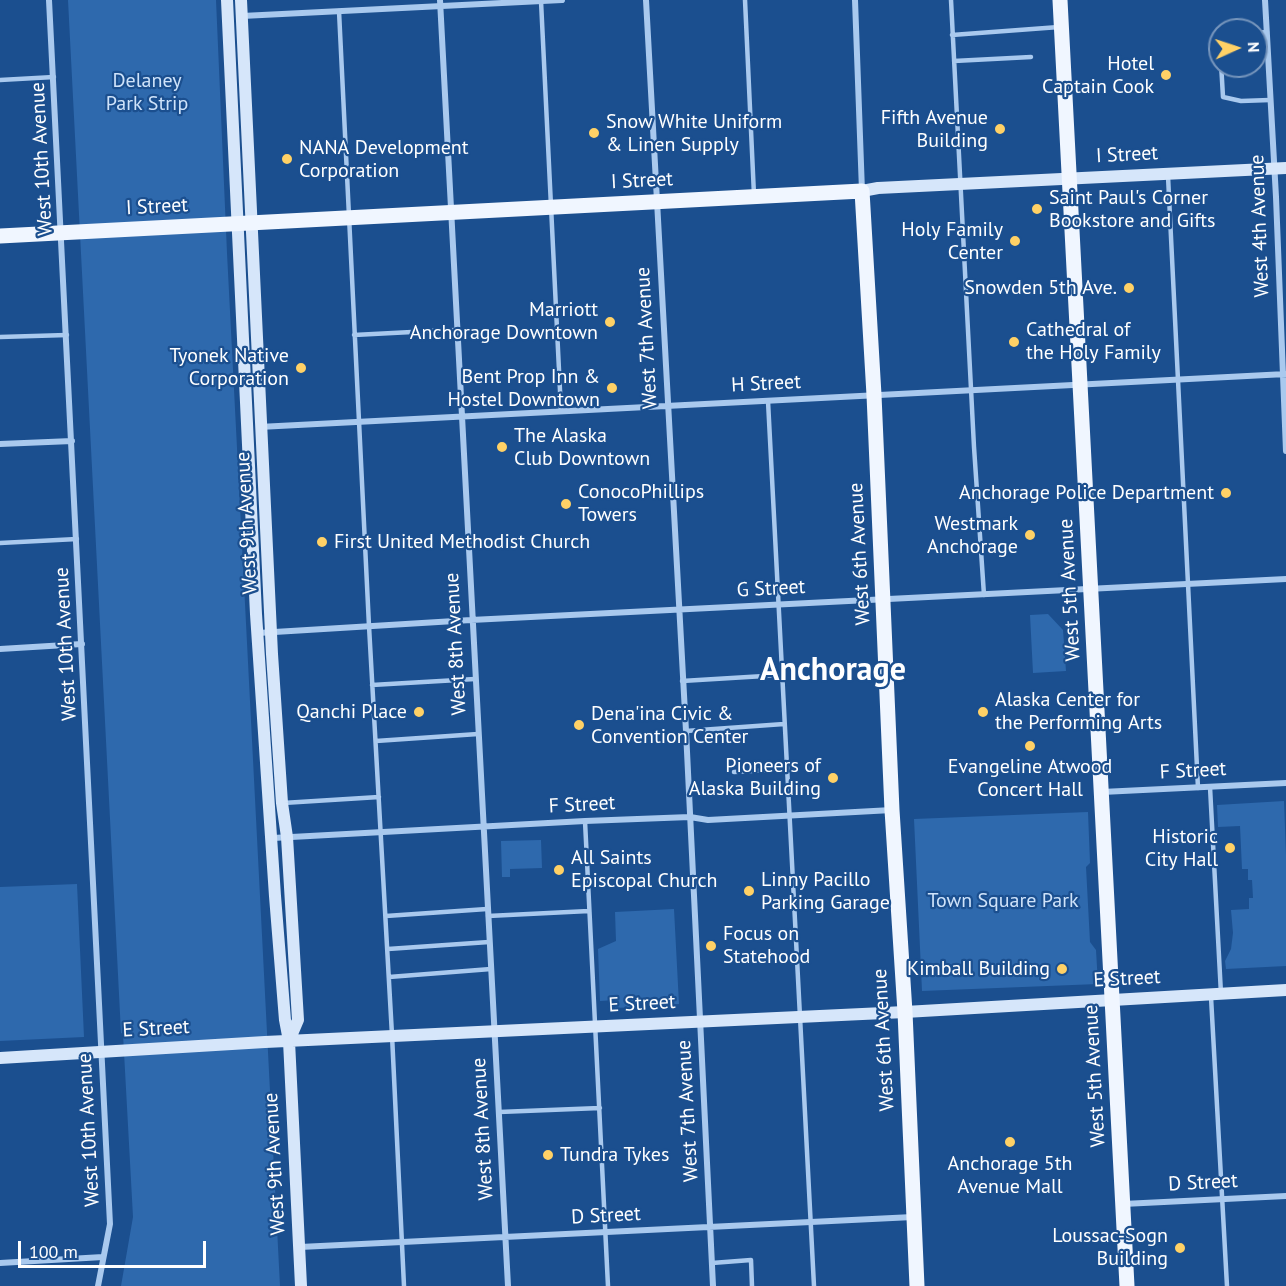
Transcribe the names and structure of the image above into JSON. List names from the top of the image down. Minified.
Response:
{"streets":{"main road":["I Street","West 6th Avenue","West 5th Avenue"],"street":["West 10th Avenue","West 4th Avenue","West 7th Avenue","H Street","West 9th Avenue","G Street","West 8th Avenue","F Street","E Street","D Street"]},"crossings":[["I Street","West 10th Avenue"],["I Street","West 4th Avenue"],["I Street","West 7th Avenue"],["I Street","West 9th Avenue"],["I Street","West 6th Avenue"],["I Street","West 5th Avenue"],["I Street","West 8th Avenue"],["West 10th Avenue","E Street"],["West 4th Avenue","H Street"],["West 7th Avenue","H Street"],["West 7th Avenue","G Street"],["West 7th Avenue","F Street"],["West 7th Avenue","E Street"],["West 7th Avenue","D Street"],["H Street","West 9th Avenue"],["H Street","West 6th Avenue"],["H Street","West 5th Avenue"],["H Street","West 8th Avenue"],["West 9th Avenue","G Street"],["West 9th Avenue","F Street"],["West 9th Avenue","E Street"],["West 9th Avenue","D Street"],["West 6th Avenue","G Street"],["West 6th Avenue","F Street"],["West 6th Avenue","E Street"],["West 6th Avenue","D Street"],["G Street","West 5th Avenue"],["G Street","West 8th Avenue"],["West 5th Avenue","F Street"],["West 5th Avenue","E Street"],["West 5th Avenue","D Street"],["West 8th Avenue","F Street"],["West 8th Avenue","E Street"],["West 8th Avenue","D Street"]],"districts":["Anchorage"],"parks":["Delaney Park Strip","Town Square Park"],"places":["Hotel Captain Cook","Fifth Avenue Building","Snow White Uniform & Linen Supply","NANA Development Corporation","Saint Paul's Corner Bookstore and Gifts","Holy Family Center","Snowden 5th Ave.","Marriott Anchorage Downtown","Cathedral of the Holy Family","Tyonek Native Corporation","Bent Prop Inn & Hostel Downtown","The Alaska Club Downtown","Anchorage Police Department","ConocoPhillips Towers","Westmark Anchorage","First United Methodist Church","Qanchi Place","Alaska Center for the Performing Arts","Dena'ina Civic & Convention Center","Evangeline Atwood Concert Hall","Pioneers of Alaska Building","Historic City Hall","All Saints Episcopal Church","Linny Pacillo Parking Garage","Focus on Statehood","Kimball Building","Anchorage 5th Avenue Mall","Tundra Tykes","Loussac-Sogn Building"],"scale_bar":"100 m","north":"right"}
